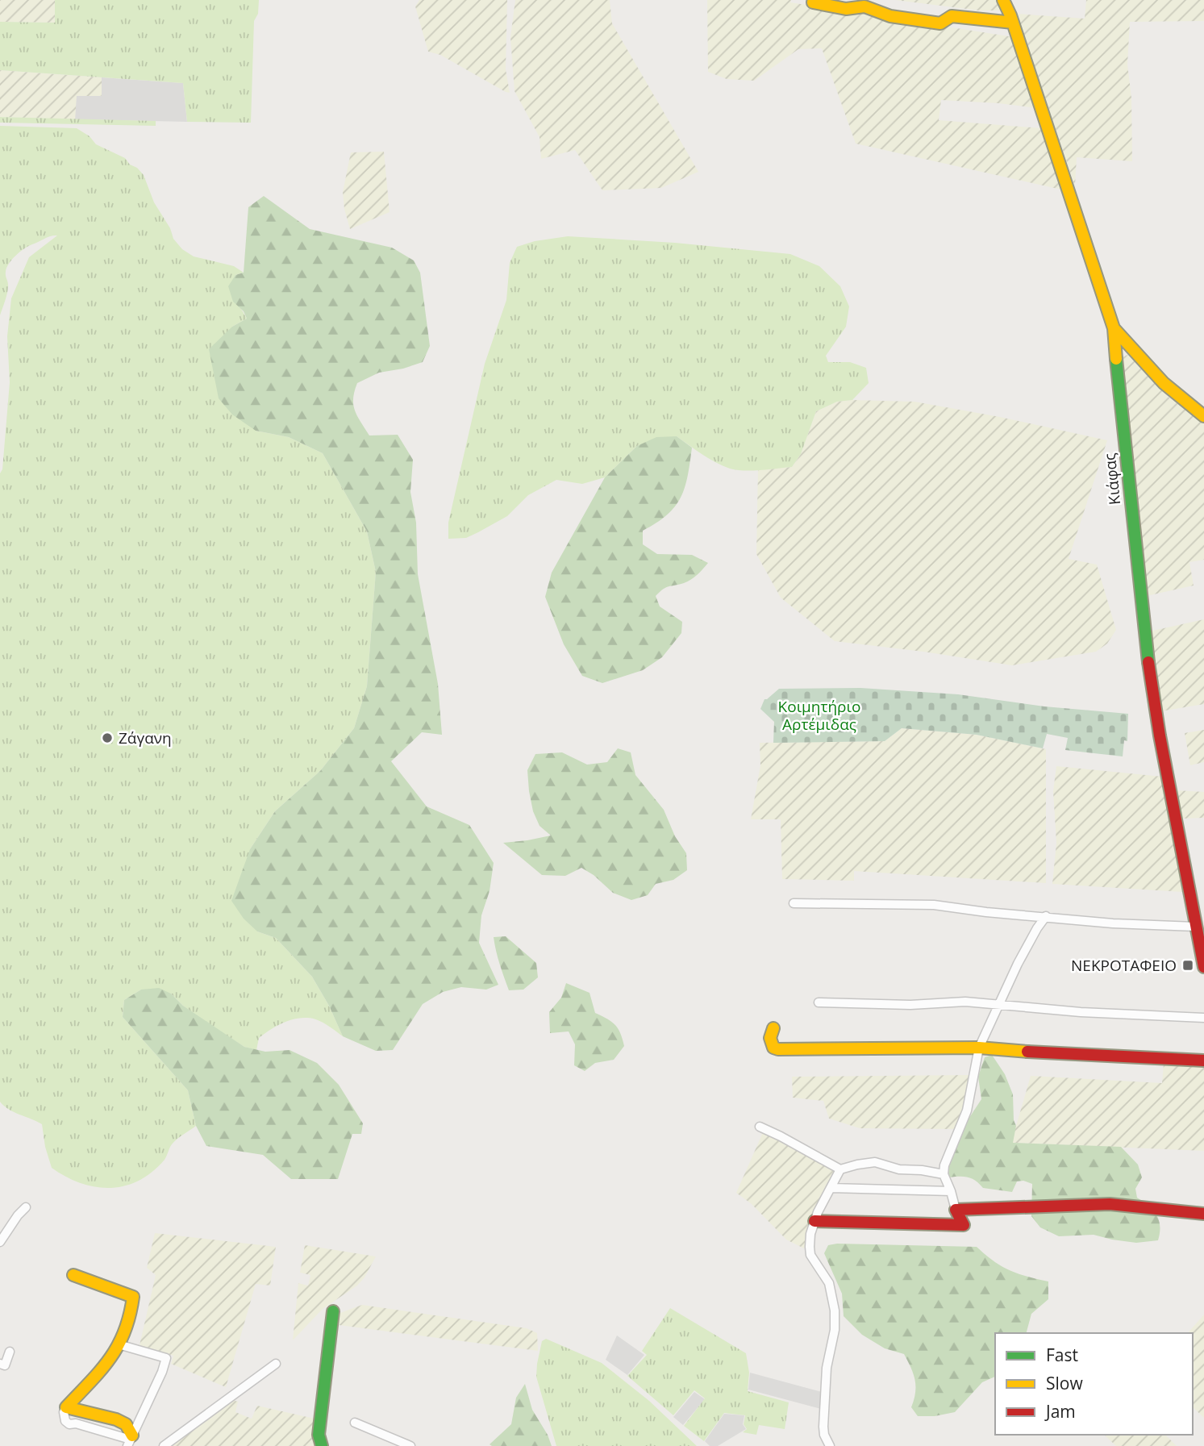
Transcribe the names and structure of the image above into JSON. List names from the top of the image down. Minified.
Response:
{"streets":{"street":["Κιάφας"]},"parks":["Κοιμητήριο Αρτέμιδας"],"places":{"other":["Ζάγανη"],"transit":["ΝΕΚΡΟΤΑΦΕΙΟ"]},"legend":["Fast","Slow","Jam"]}
